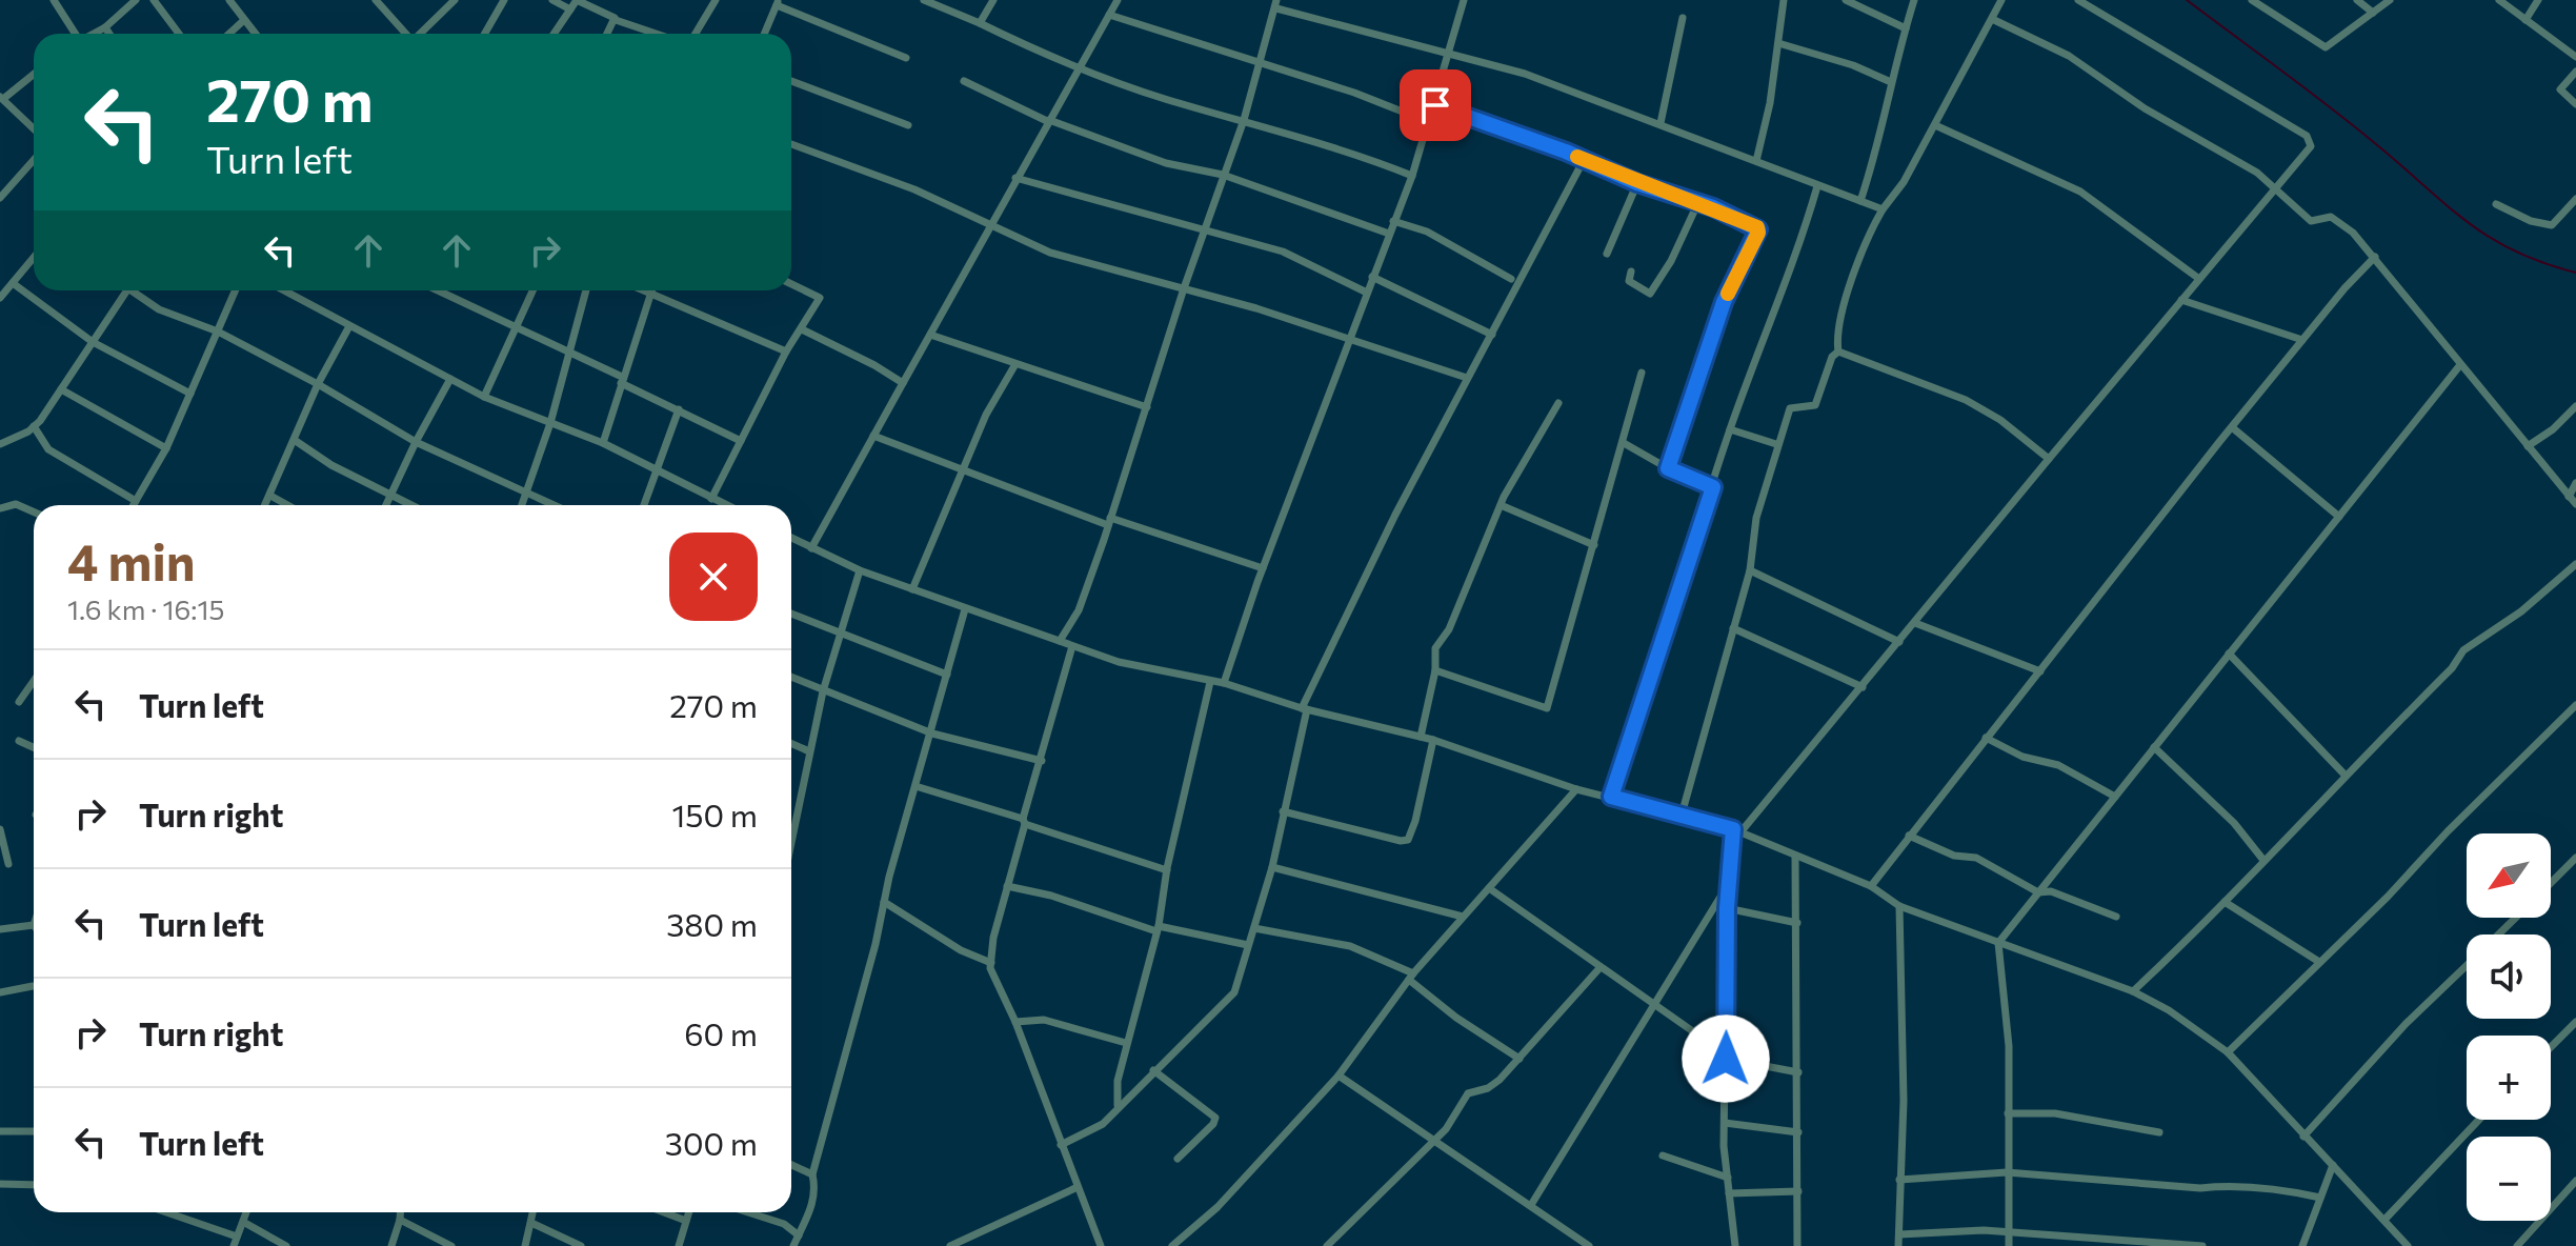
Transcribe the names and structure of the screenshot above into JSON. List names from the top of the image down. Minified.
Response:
{"north":"bottom left","page":{"turn":["270 m","Turn left"],"heading":["4 min","1.6 km · 16:15"],"list":[{"name":"Turn left","value":"270 m"},{"name":"Turn right","value":"150 m"},{"name":"Turn left","value":"380 m"},{"name":"Turn right","value":"60 m"},{"name":"Turn left","value":"300 m"}],"map_buttons":["+","−"]}}
